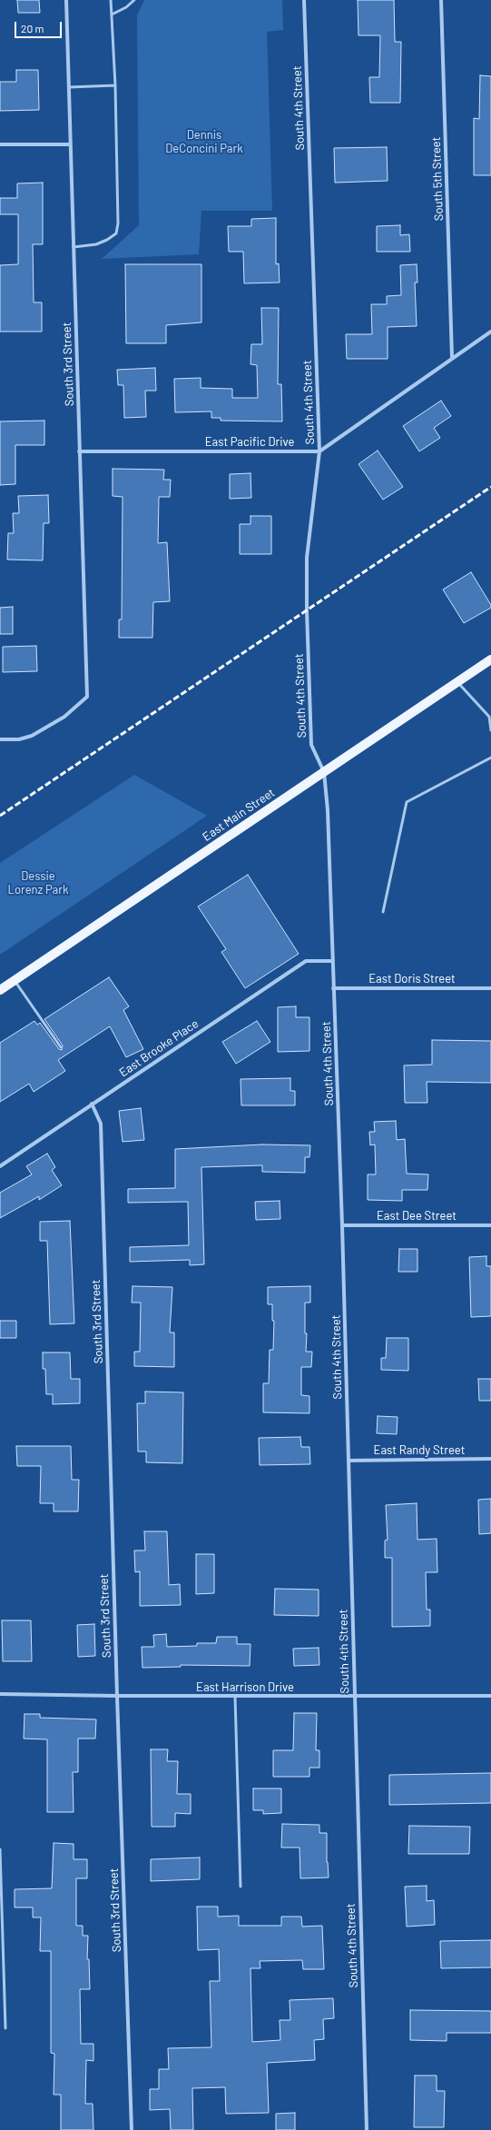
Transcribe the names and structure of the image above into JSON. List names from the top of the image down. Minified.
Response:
{"streets":{"main road":["East Main Street"],"street":["South 4th Street","South 5th Street","South 3rd Street","East Pacific Drive","East Doris Street","East Brooke Place","East Dee Street","East Randy Street","East Harrison Drive"]},"crossings":[["South 4th Street","East Pacific Drive"],["South 4th Street","East Main Street"],["South 4th Street","East Doris Street"],["South 4th Street","East Brooke Place"],["South 4th Street","East Dee Street"],["South 4th Street","East Randy Street"],["South 4th Street","East Harrison Drive"],["South 3rd Street","East Pacific Drive"],["South 3rd Street","East Brooke Place"],["South 3rd Street","East Harrison Drive"]],"parks":["Dennis DeConcini Park","Dessie Lorenz Park"],"scale_bar":"20 m"}
